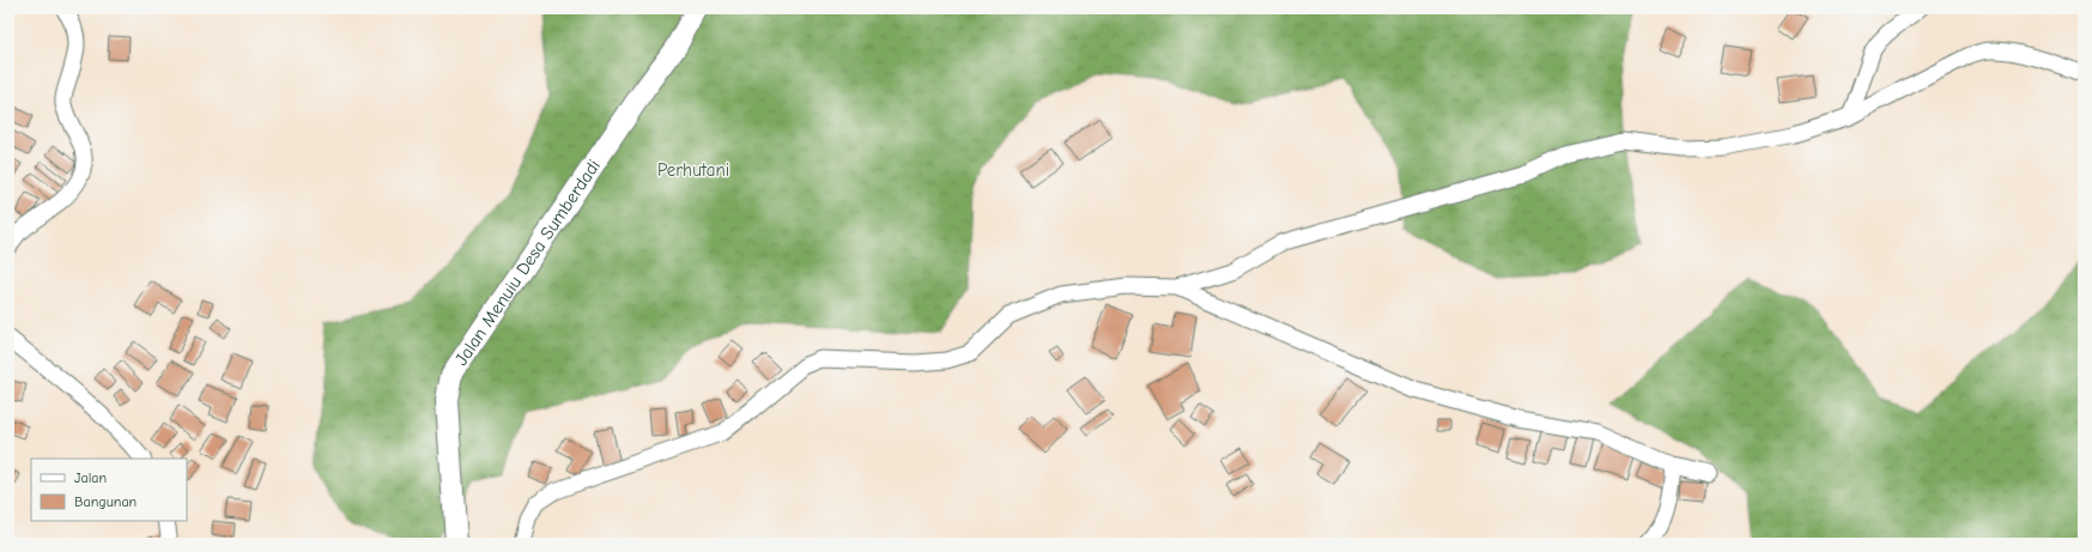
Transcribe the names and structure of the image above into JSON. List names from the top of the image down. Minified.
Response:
{"streets":{"street":["Jalan Menuiu Desa Sumberdadi"]},"parks":["Perhutani"],"legend":["Jalan","Bangunan"]}
